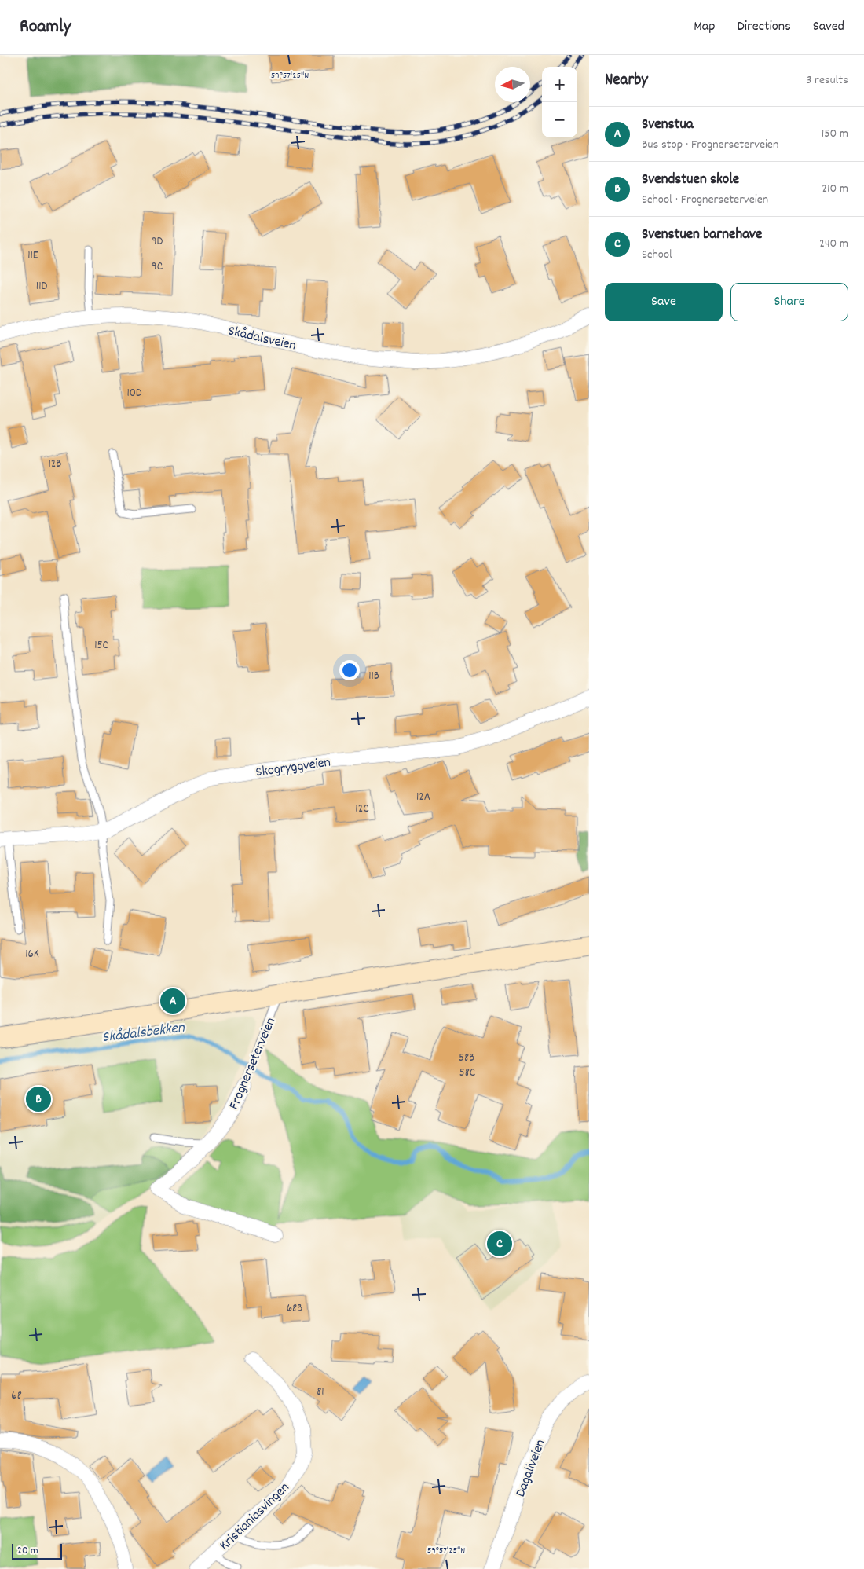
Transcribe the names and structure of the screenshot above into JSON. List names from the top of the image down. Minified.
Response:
{"streets":{"main road":["Frognerseterveien"],"street":["Skådalsveien","Skogryggveien","Dagaliveien","Kristianiasvingen"]},"water":["Skådalsbekken"],"house_numbers":["9D","11E","9C","11D","10D","12B","15C","11B","12A","12C","16K","58B","58C","68B","81","68"],"scale_bar":"20 m","north":"left","page":{"header":"Roamly","nav":["Map","Directions","Saved"],"heading":["Nearby","3 results"],"map_buttons":["+","−"],"list":[{"mark":"A","name":"Svenstua","note":"Bus stop · Frognerseterveien","value":"150 m"},{"mark":"B","name":"Svendstuen skole","note":"School · Frognerseterveien","value":"210 m"},{"mark":"C","name":"Svenstuen barnehave","note":"School","value":"240 m"}],"buttons":["Save","Share"],"pins":["A","B","C"],"scale":"20 m"},"coordinates":["59°57'25\"N"]}
